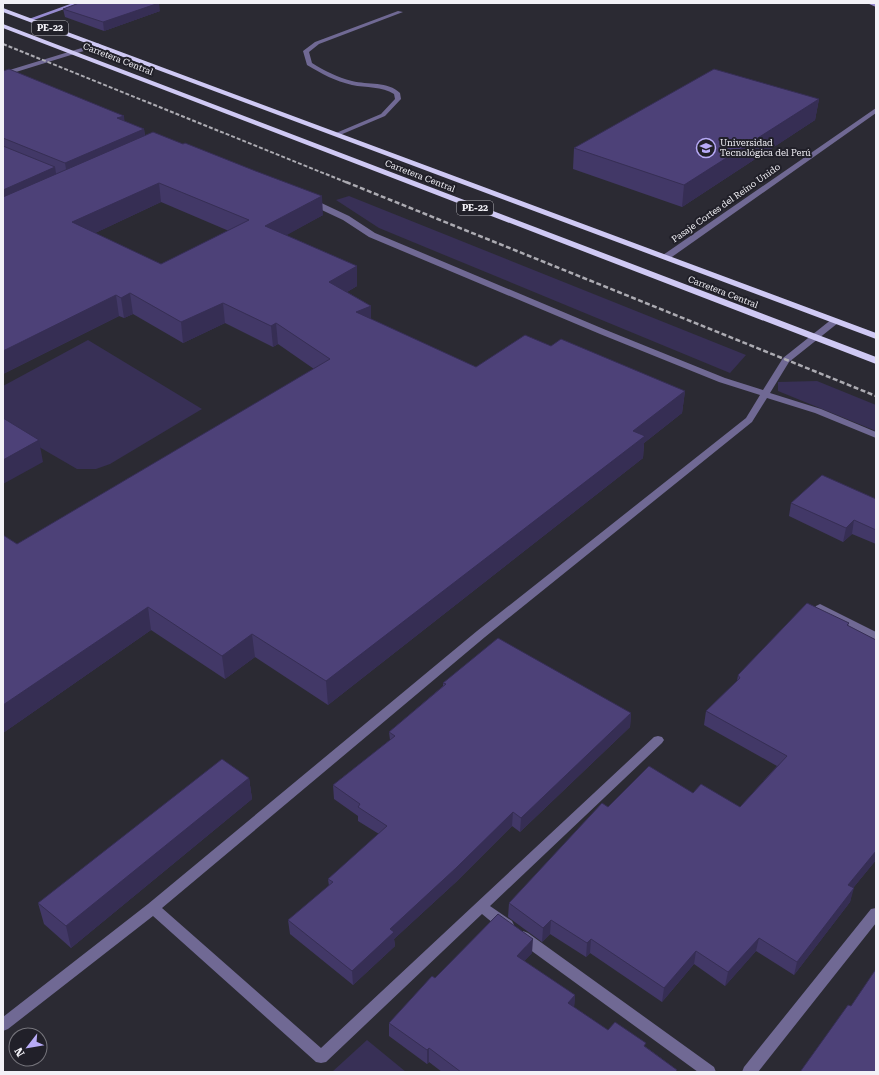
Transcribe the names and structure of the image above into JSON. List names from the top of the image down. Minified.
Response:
{"streets":{"highway":["PE-22","Carretera Central"],"street":["Pasaje Cortes del Reino Unido"]},"crossings":[["Carretera Central","Pasaje Cortes del Reino Unido"]],"places":{"school or university":["Universidad Tecnológica del Perú"]},"north":"bottom left"}
